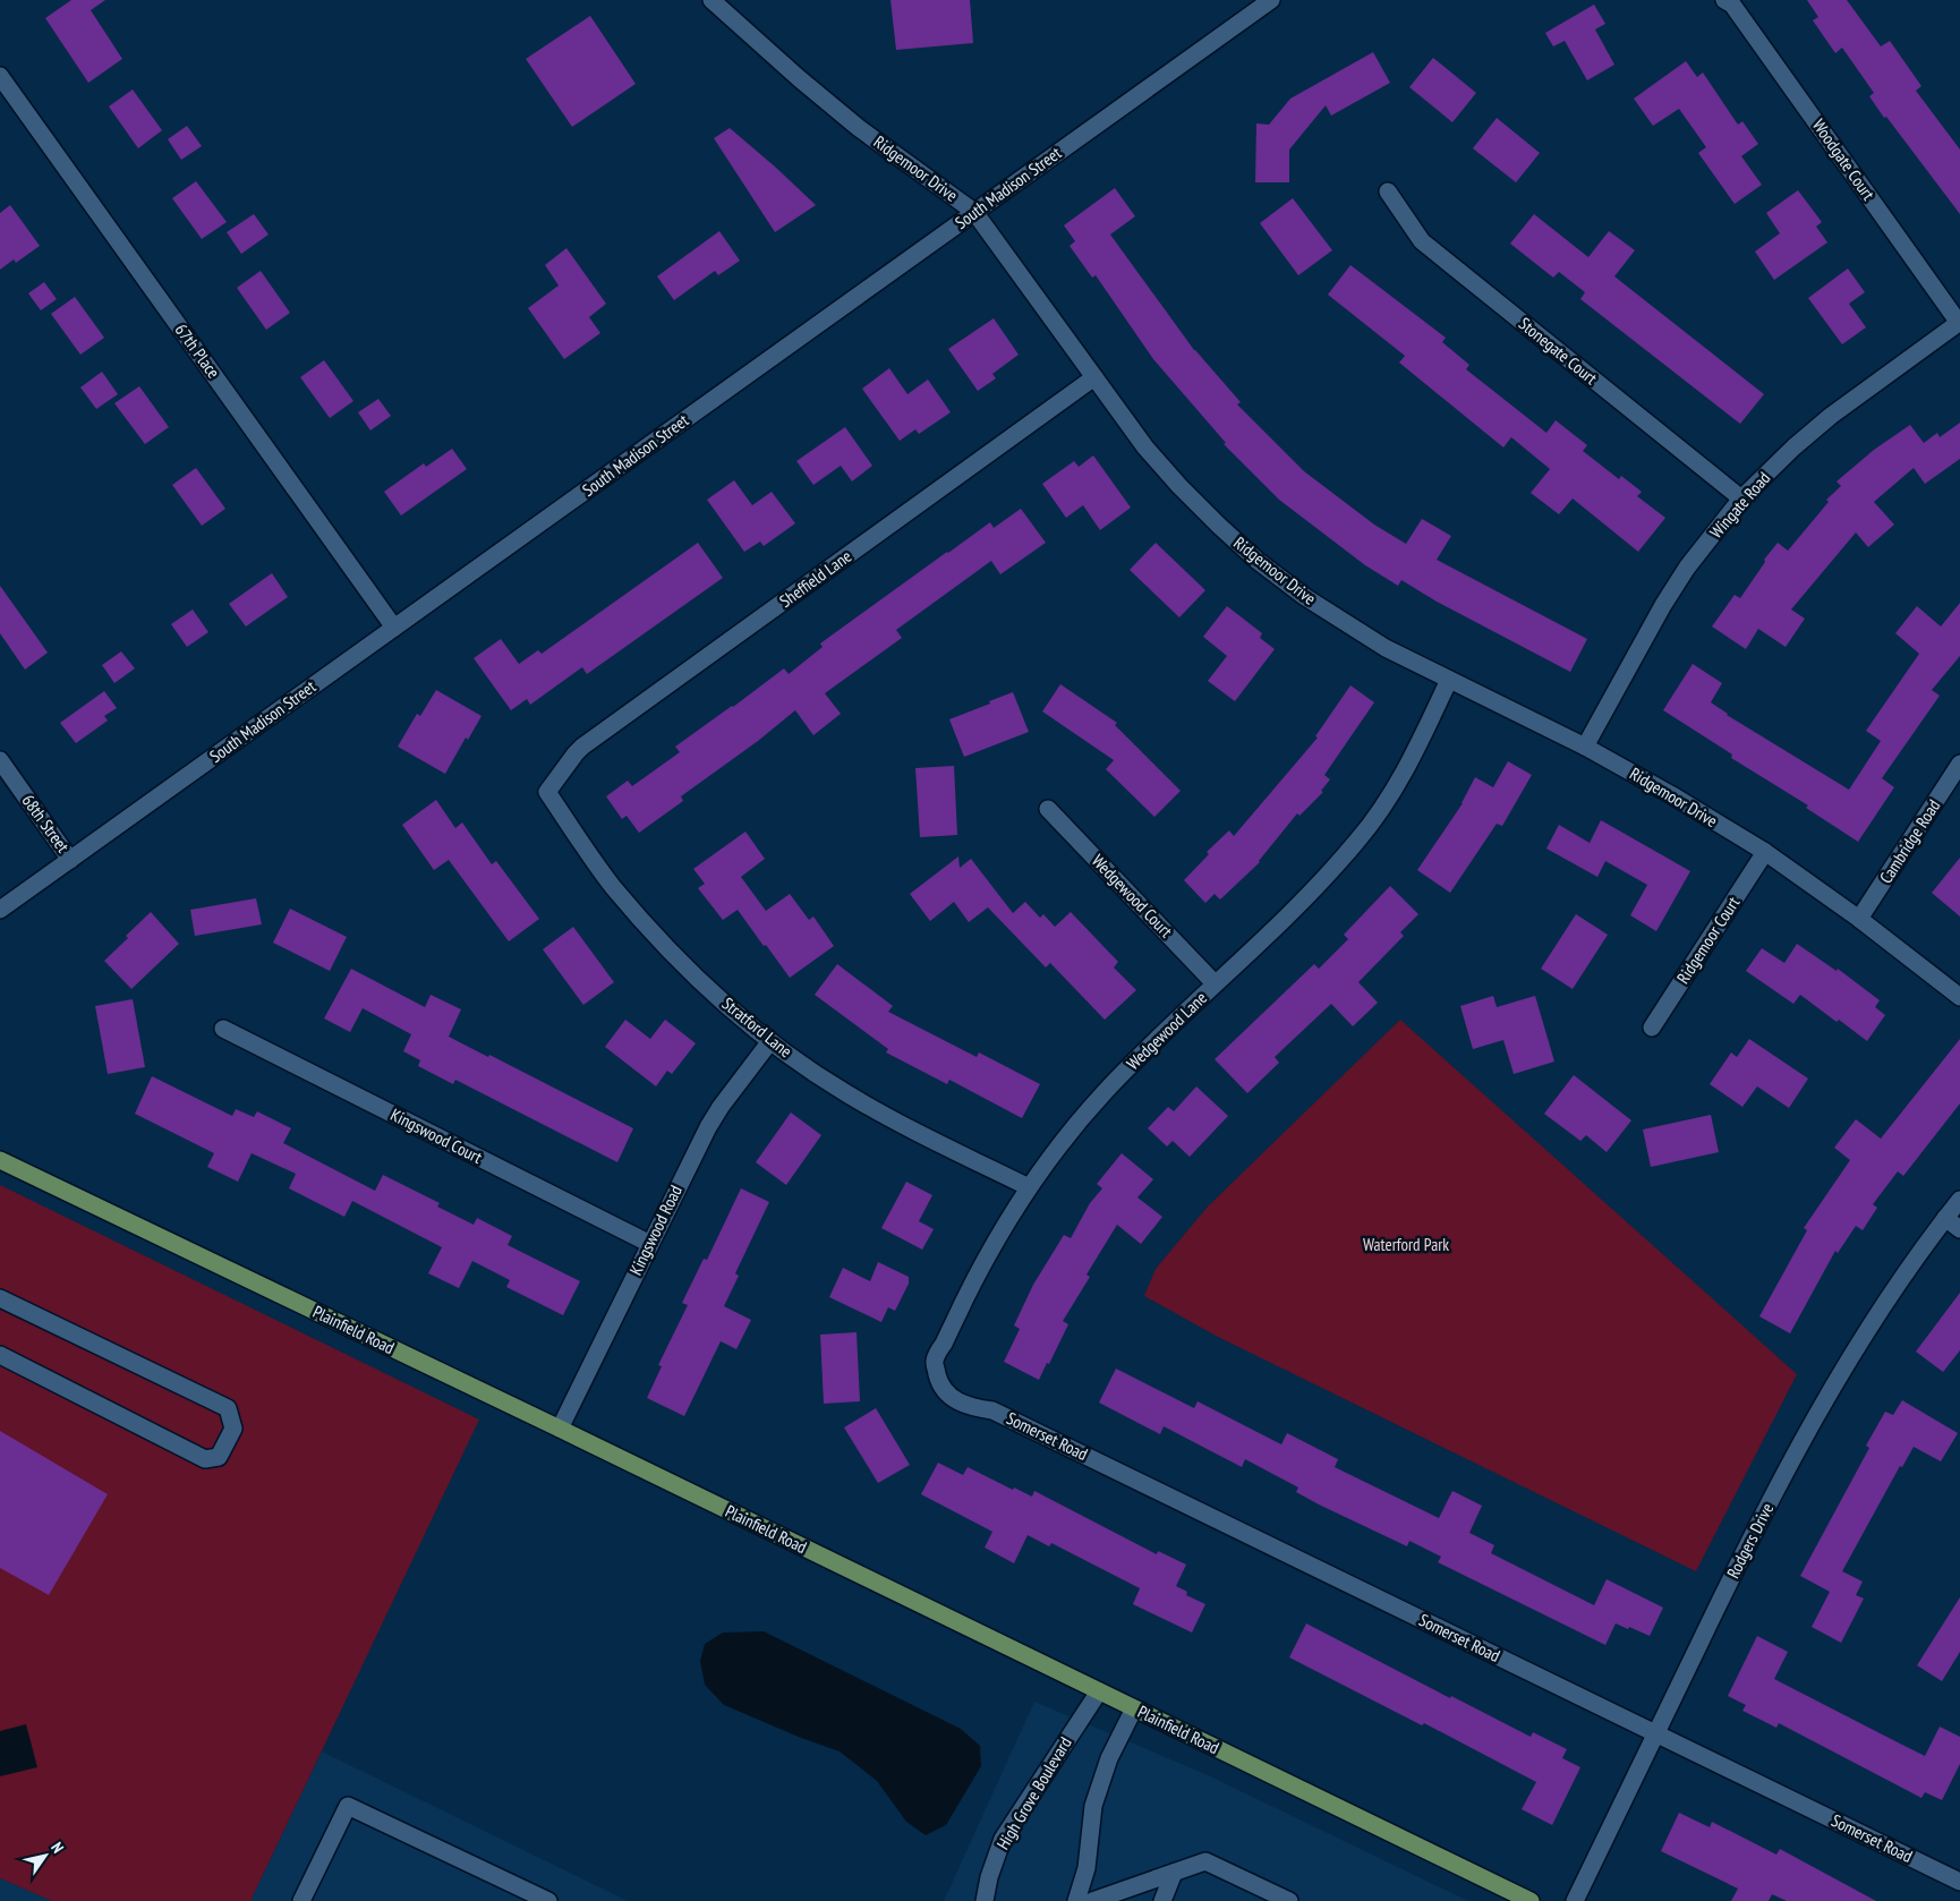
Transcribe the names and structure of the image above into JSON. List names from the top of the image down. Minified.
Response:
{"streets":{"main road":["Plainfield Road"],"street":["Woodgate Court","Ridgemoor Drive","South Madison Street","67th Place","Stonegate Court","Wingate Road","Sheffield Lane","68th Street","Cambridge Road","Wedgewood Court","Ridgemoor Court","Stratford Lane","Wedgewood Lane","Kingswood Court","Kingswood Road","Somerset Road","Rodgers Drive","High Grove Boulevard"]},"crossings":[["Woodgate Court","Wingate Road"],["Ridgemoor Drive","South Madison Street"],["Ridgemoor Drive","Wingate Road"],["Ridgemoor Drive","Sheffield Lane"],["Ridgemoor Drive","Cambridge Road"],["Ridgemoor Drive","Ridgemoor Court"],["Ridgemoor Drive","Wedgewood Lane"],["South Madison Street","67th Place"],["South Madison Street","68th Street"],["Stonegate Court","Wingate Road"],["Sheffield Lane","Stratford Lane"],["Wedgewood Court","Wedgewood Lane"],["Stratford Lane","Wedgewood Lane"],["Stratford Lane","Kingswood Road"],["Wedgewood Lane","Somerset Road"],["Kingswood Court","Kingswood Road"],["Kingswood Road","Plainfield Road"],["Plainfield Road","High Grove Boulevard"],["Somerset Road","Rodgers Drive"]],"parks":["Waterford Park"],"north":"top right"}
